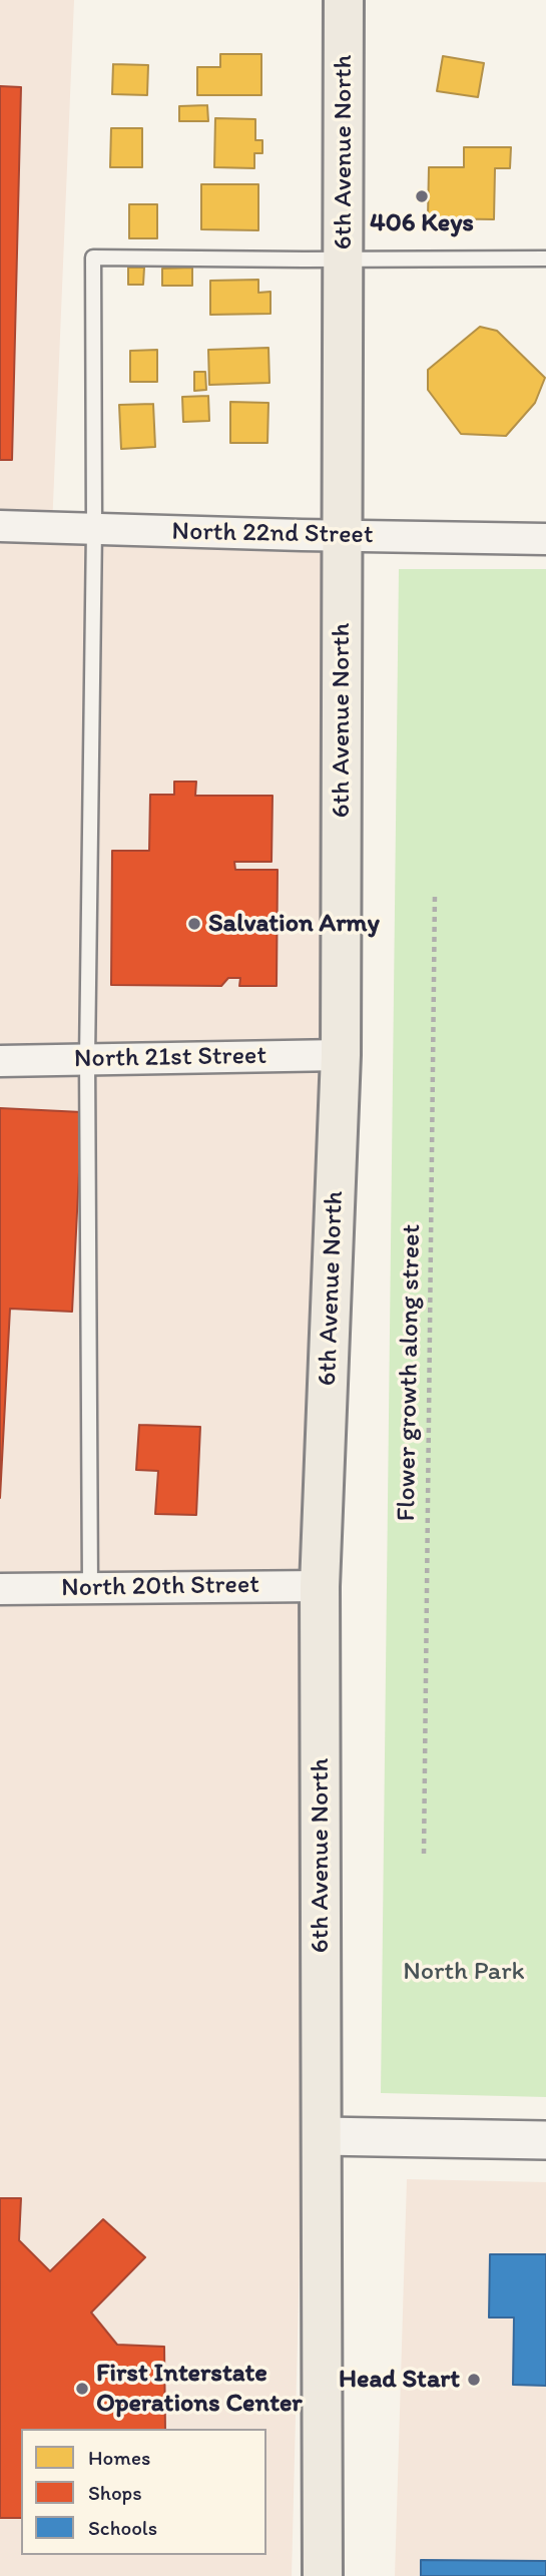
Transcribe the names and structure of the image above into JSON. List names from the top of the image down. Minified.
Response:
{"streets":{"main road":["6th Avenue North"],"street":["North 22nd Street","North 21st Street","North 20th Street"],"path":["Flower growth along street"]},"crossings":[["6th Avenue North","North 22nd Street"],["6th Avenue North","North 21st Street"],["6th Avenue North","North 20th Street"]],"parks":["North Park"],"places":["406 Keys","Salvation Army","Head Start","First Interstate Operations Center"],"legend":["Homes","Shops","Schools"]}
